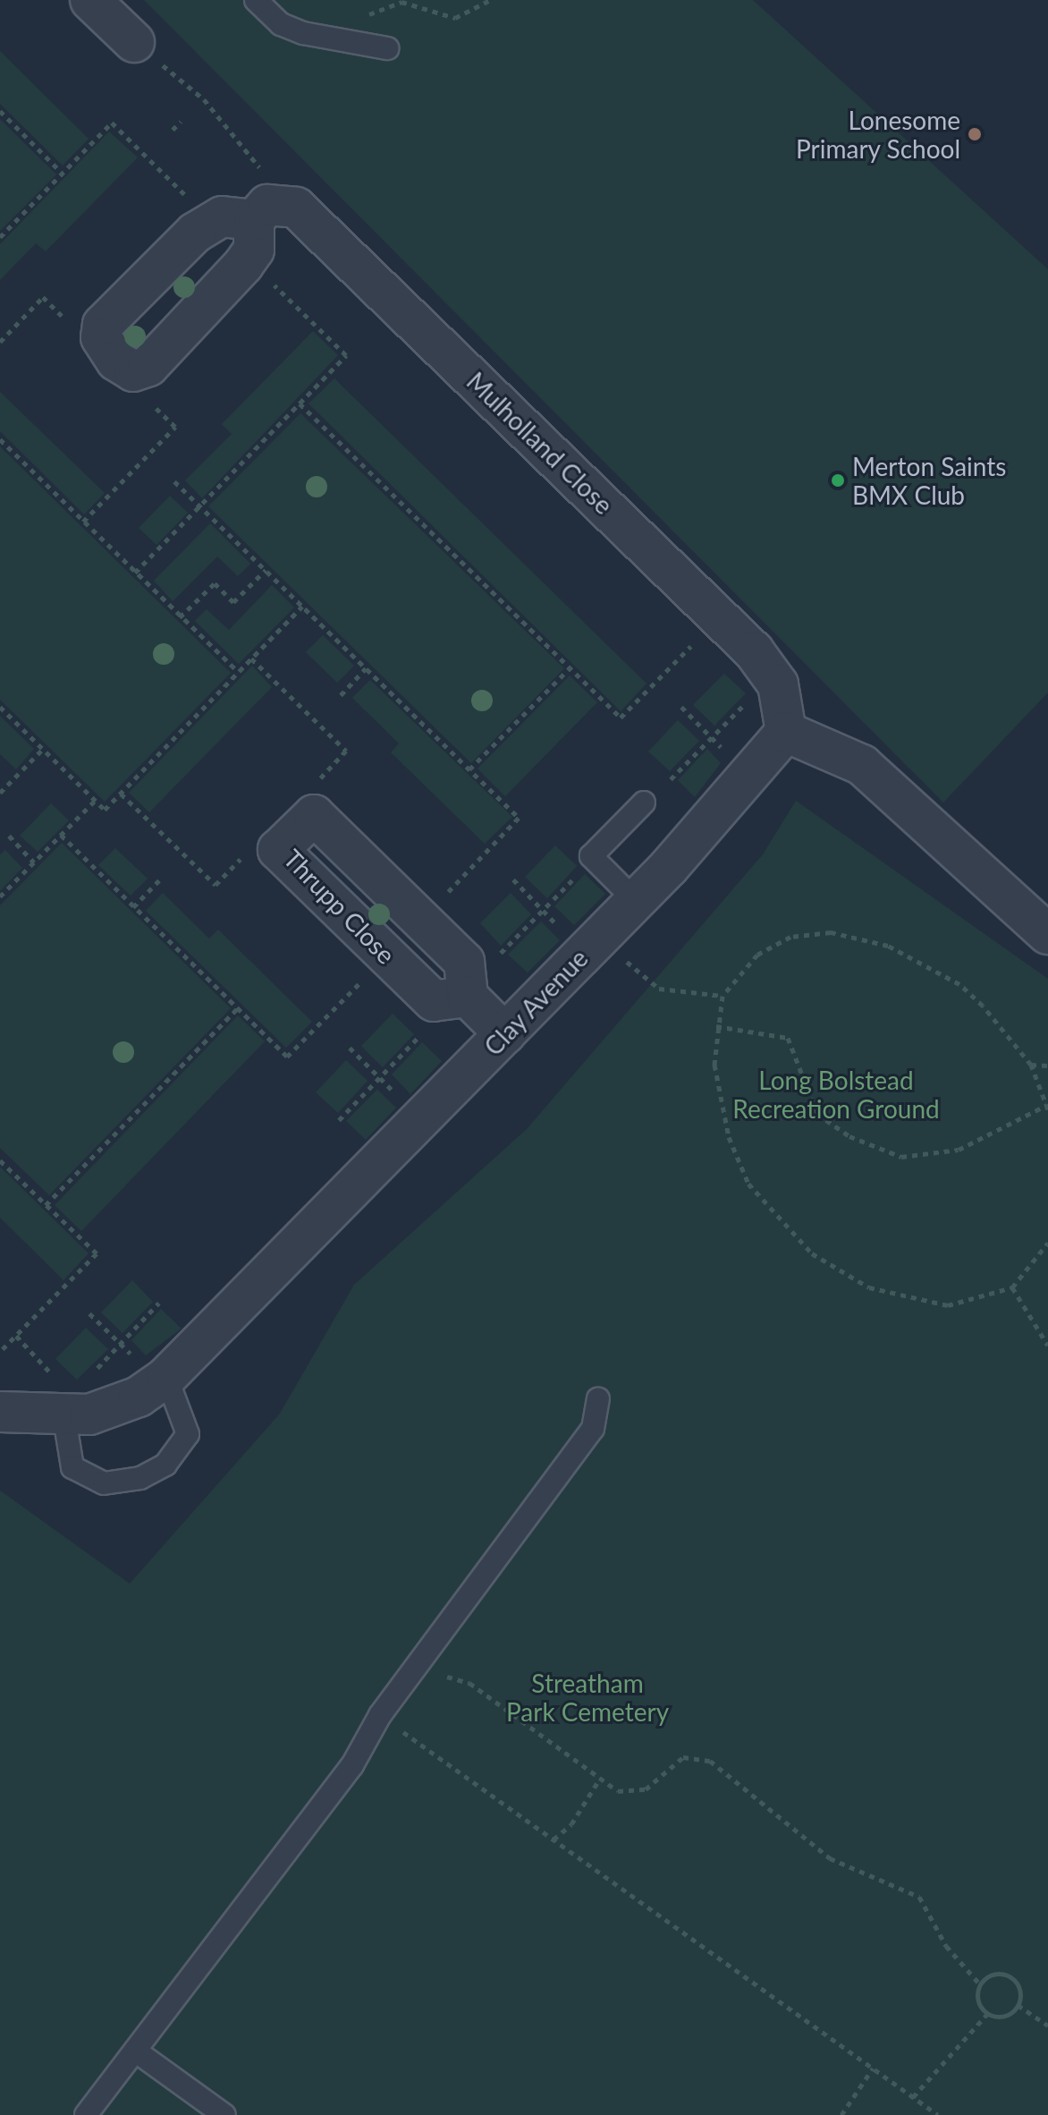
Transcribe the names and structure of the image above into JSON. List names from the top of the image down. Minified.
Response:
{"streets":{"street":["Mulholland Close","Thrupp Close","Clay Avenue"]},"crossings":[["Mulholland Close","Clay Avenue"]],"parks":["Long Bolstead Recreation Ground","Streatham Park Cemetery"],"places":["Lonesome Primary School","Merton Saints BMX Club"]}
